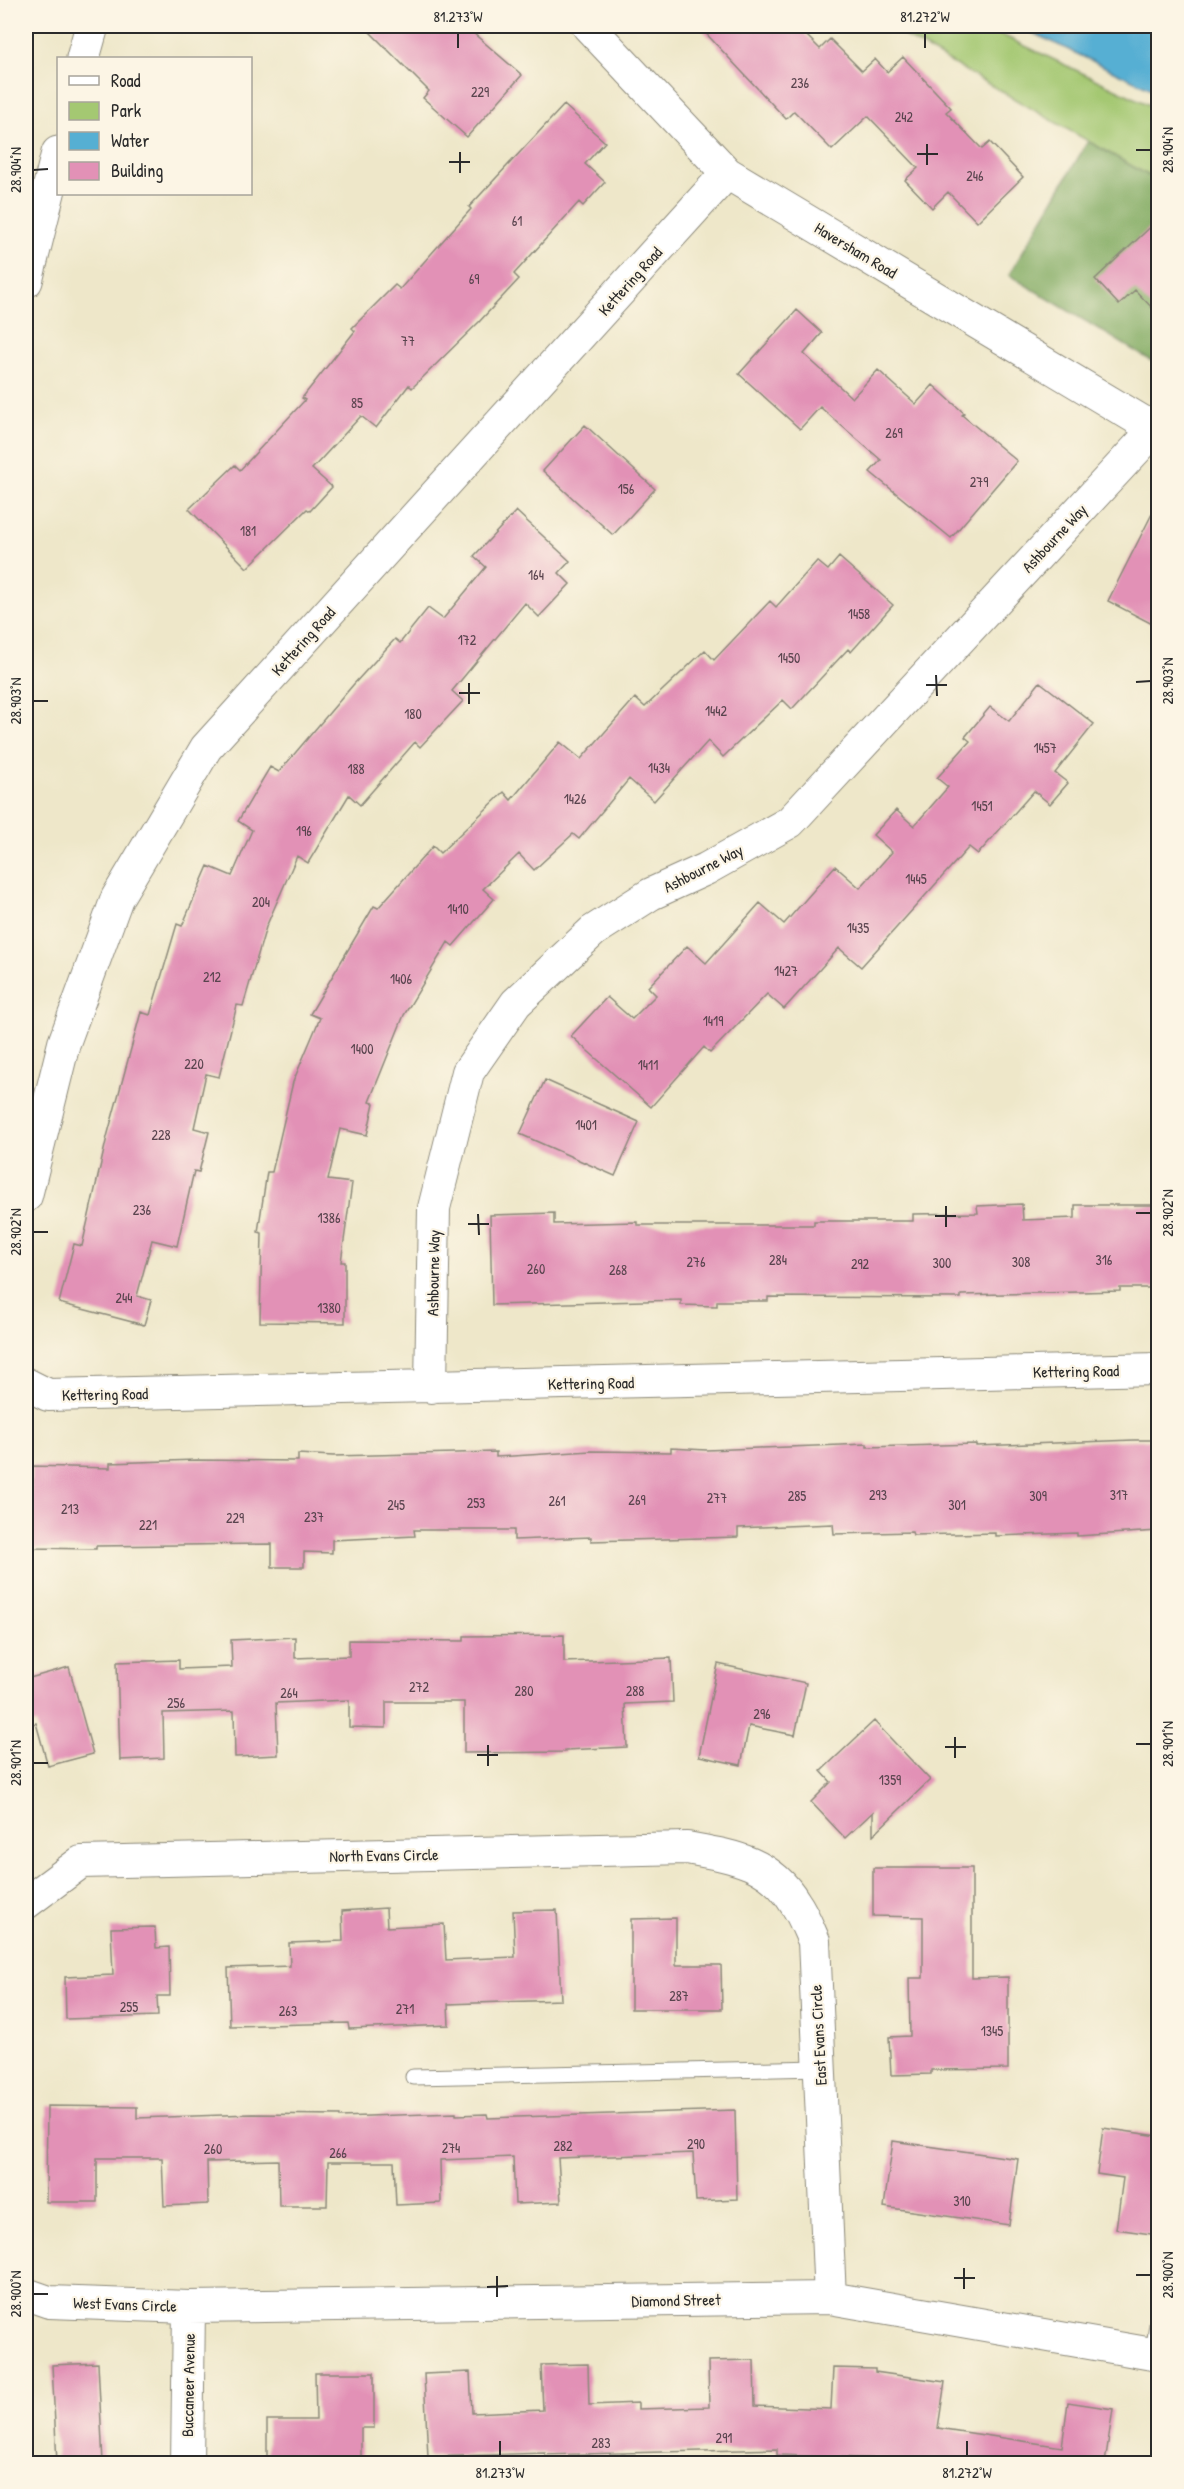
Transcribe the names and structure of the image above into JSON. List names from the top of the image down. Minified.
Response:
{"streets":{"street":["Haversham Road","Kettering Road","Ashbourne Way","North Evans Circle","East Evans Circle","Diamond Street","West Evans Circle","Buccaneer Avenue"]},"crossings":[["Haversham Road","Kettering Road"],["Haversham Road","Ashbourne Way"],["Kettering Road","Ashbourne Way"],["North Evans Circle","East Evans Circle"],["East Evans Circle","Diamond Street"],["Diamond Street","West Evans Circle"],["Diamond Street","Buccaneer Avenue"],["West Evans Circle","Buccaneer Avenue"]],"house_numbers":["236","229","242","246","61","69","77","85","269","279","156","181","164","1458","172","1450","1442","180","1457","1434","188","1426","1451","196","1445","204","1410","1435","1427","212","1406","1419","1400","220","1411","1401","228","236","1386","284","316","276","308","300","292","260","268","244","1380","293","317","285","309","277","269","261","253","245","301","213","237","229","221","272","280","288","264","256","296","1359","287","255","271","263","1345","290","282","274","260","266","310","291","283"],"legend":["Road","Park","Water","Building"],"coordinates":["81.273°W","81.272°W","28.904°N","28.903°N","28.902°N","28.901°N","28.900°N"]}
